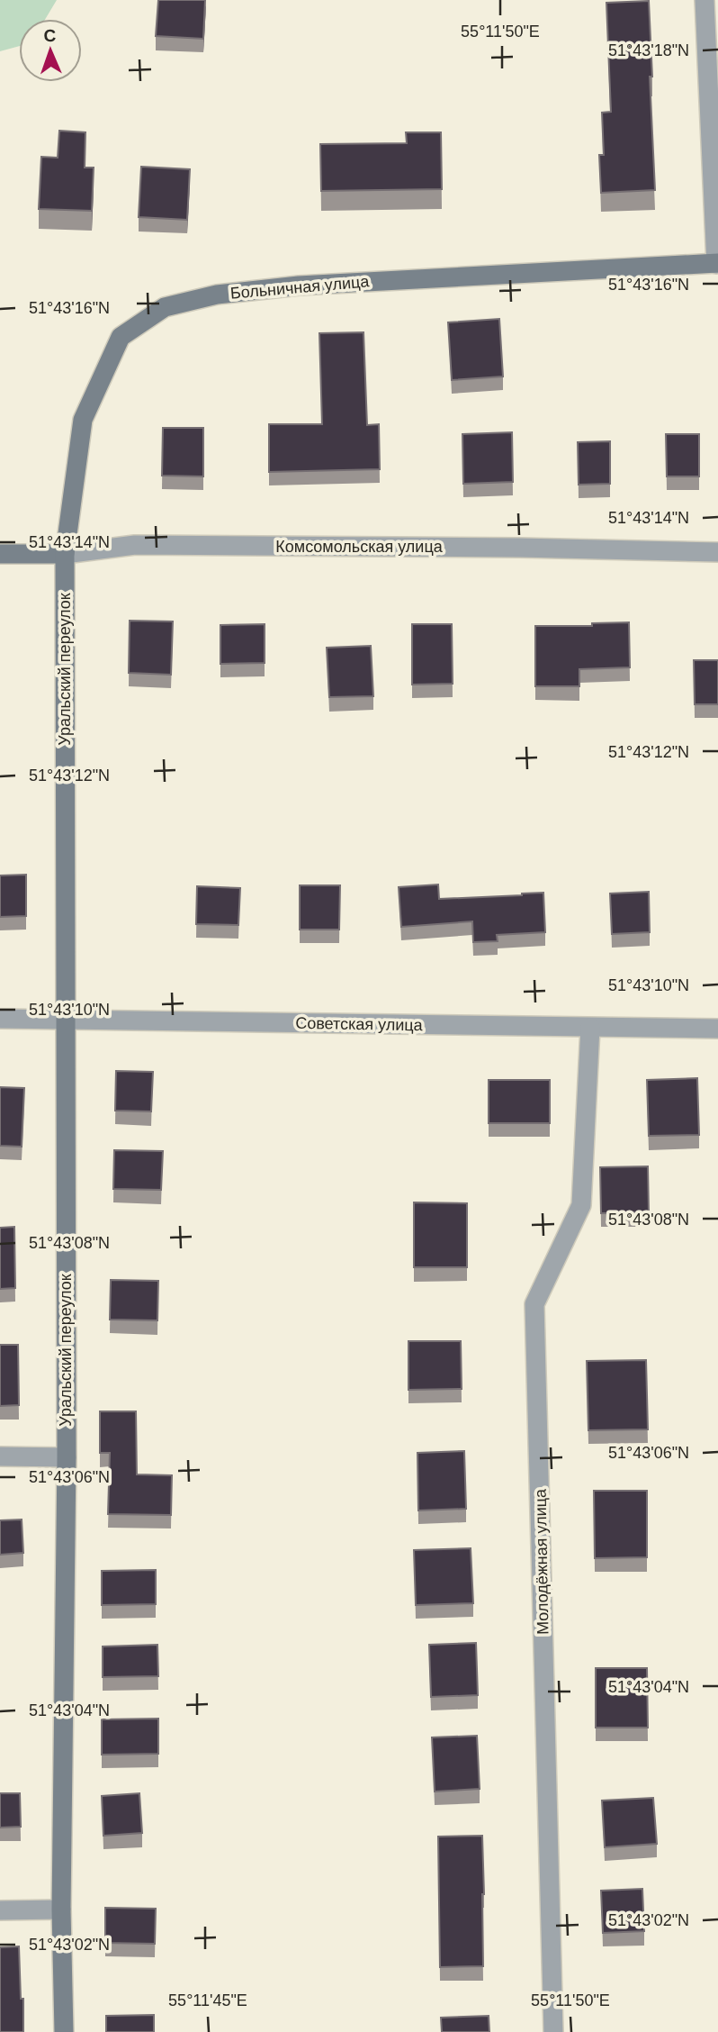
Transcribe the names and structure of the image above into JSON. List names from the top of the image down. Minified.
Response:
{"streets":{"street":["Больничная улица","Комсомольская улица","Уральский переулок","Советская улица","Молодёжная улица"]},"crossings":[["Больничная улица","Комсомольская улица"],["Больничная улица","Уральский переулок"],["Комсомольская улица","Уральский переулок"],["Уральский переулок","Советская улица"],["Советская улица","Молодёжная улица"]],"north":"top","coordinates":["55°11'50\"E","51°43'18\"N","51°43'16\"N","51°43'14\"N","51°43'12\"N","51°43'10\"N","51°43'08\"N","51°43'06\"N","51°43'04\"N","51°43'02\"N","55°11'45\"E"]}
